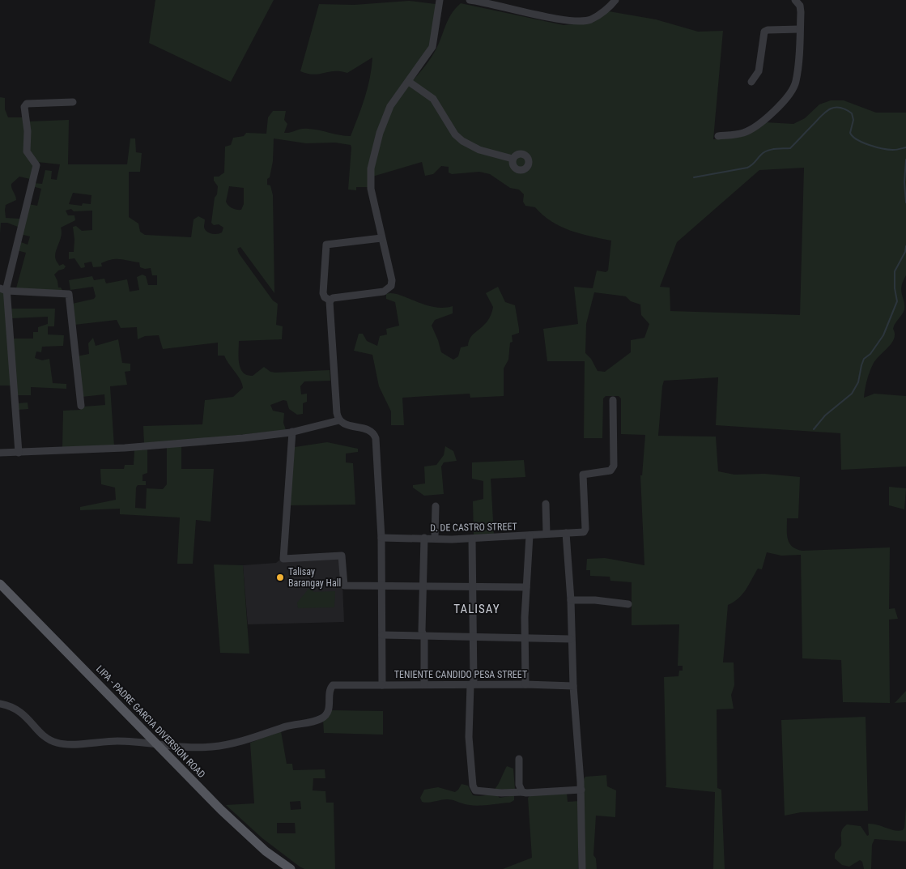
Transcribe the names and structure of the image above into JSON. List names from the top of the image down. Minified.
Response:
{"streets":{"main road":["LIPA - PADRE GARCIA DIVERSION ROAD"],"street":["D. DE CASTRO STREET","TENIENTE CANDIDO PESA STREET"]},"crossings":[["D. DE CASTRO STREET","TENIENTE CANDIDO PESA STREET"]],"districts":["TALISAY"],"places":["Talisay Barangay Hall"]}
